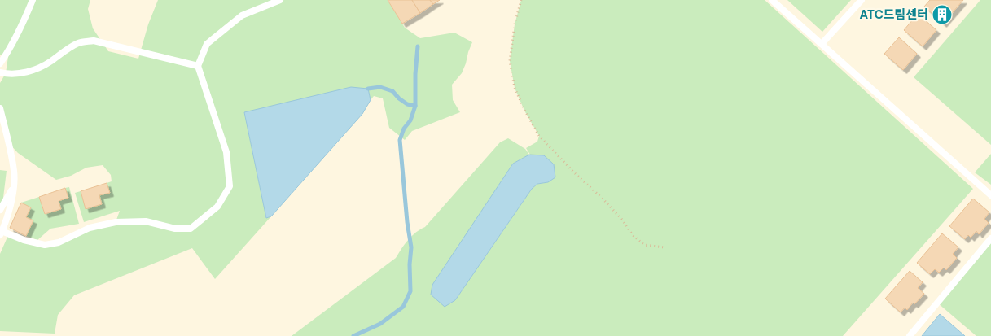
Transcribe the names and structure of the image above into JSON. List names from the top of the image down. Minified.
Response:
{"places":{"building":["ATC드림센터"]}}
